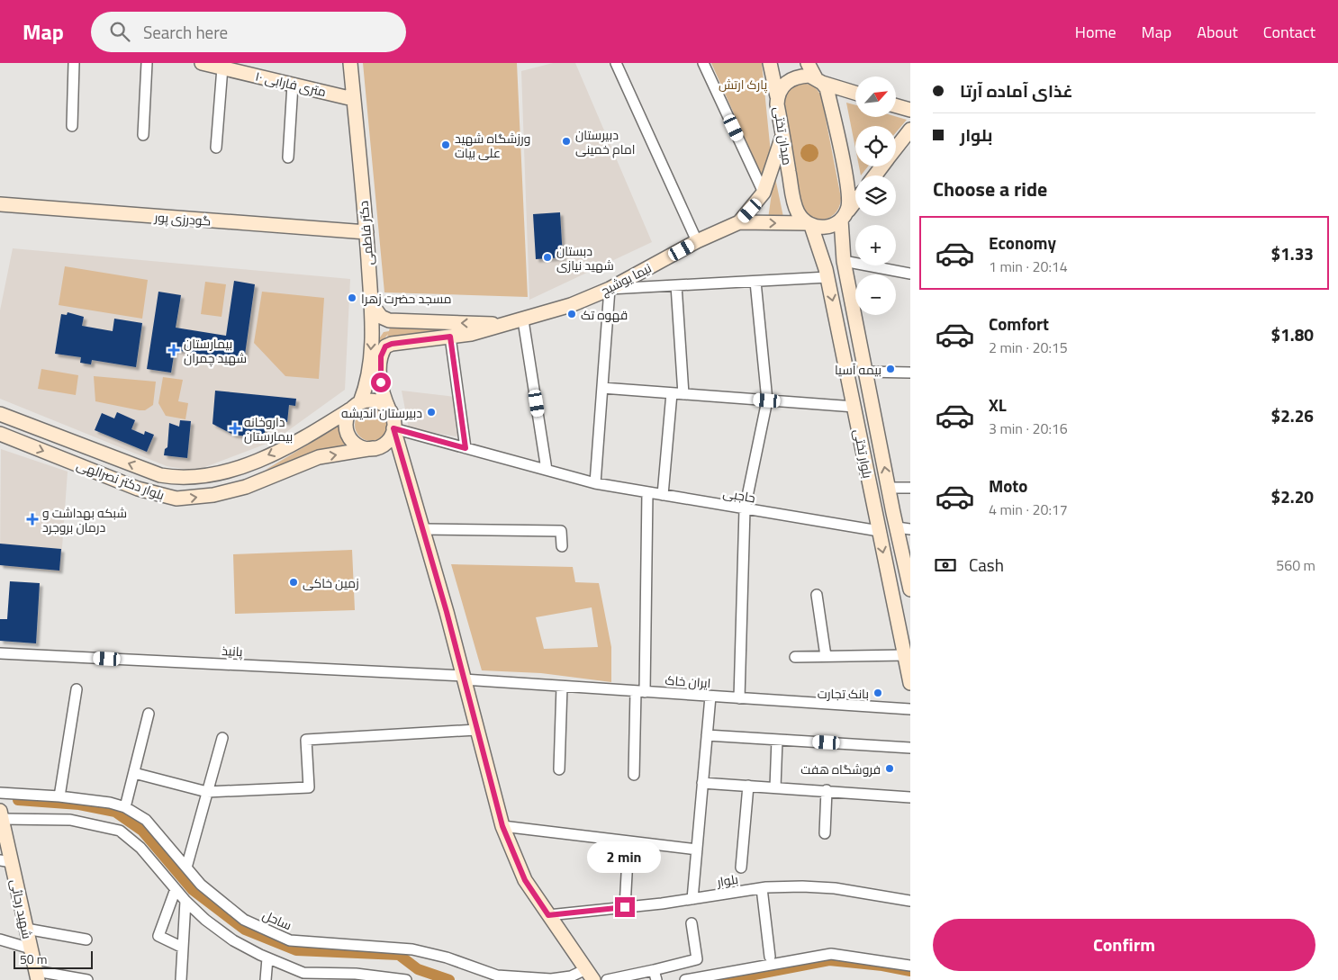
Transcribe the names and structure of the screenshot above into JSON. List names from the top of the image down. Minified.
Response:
{"streets":{"street":["۱۰ متری فارابی","میدان تختی","گودرزی پور","دکتر فاطمی","نیما یوشیج","بلوار تختی","بلوار دکتر نصرالهی","حاجبی","پانیذ","ایران خاک","بلوار","شهید رجائی","ساحل"]},"crossings":[["۱۰ متری فارابی","دکتر فاطمی"],["میدان تختی","نیما یوشیج"],["میدان تختی","بلوار تختی"],["گودرزی پور","دکتر فاطمی"],["دکتر فاطمی","نیما یوشیج"],["دکتر فاطمی","بلوار دکتر نصرالهی"],["دکتر فاطمی","حاجبی"],["نیما یوشیج","بلوار تختی"],["نیما یوشیج","بلوار دکتر نصرالهی"],["نیما یوشیج","حاجبی"],["بلوار تختی","حاجبی"],["بلوار دکتر نصرالهی","حاجبی"],["پانیذ","ایران خاک"]],"parks":["پارک ارتش"],"places":{"other":["دبیرستان امام خمینی","ورزشگاه شهید علی بیات","دبستان شهید نیازی","مسجد حضرت زهرا","قهوه تک","بیمه آسیا","دبیرستان اندیشه","زمین خاکی","بانک تجارت","فروشگاه هفت"],"health":["بیمارستان شهید چمران","داروخانه بیمارستان","شبکه بهداشت و درمان بروجرد"]},"scale_bar":"50 m","north":"top right","page":{"header":"Map","search":"Search here","nav":["Home","Map","About","Contact"],"banner":["غذای آماده آرتا","بلوار"],"map_buttons":["+","−"],"heading":"Choose a ride","list":[{"name":"Economy","note":"1 min · 20:14","value":"$1.33"},{"name":"Comfort","note":"2 min · 20:15","value":"$1.80"},{"name":"XL","note":"3 min · 20:16","value":"$2.26"},{"name":"Moto","note":"4 min · 20:17","value":"$2.20"}],"pay":["Cash","560 m"],"bubble":"2 min","buttons":"Confirm","scale":"50 m"}}
